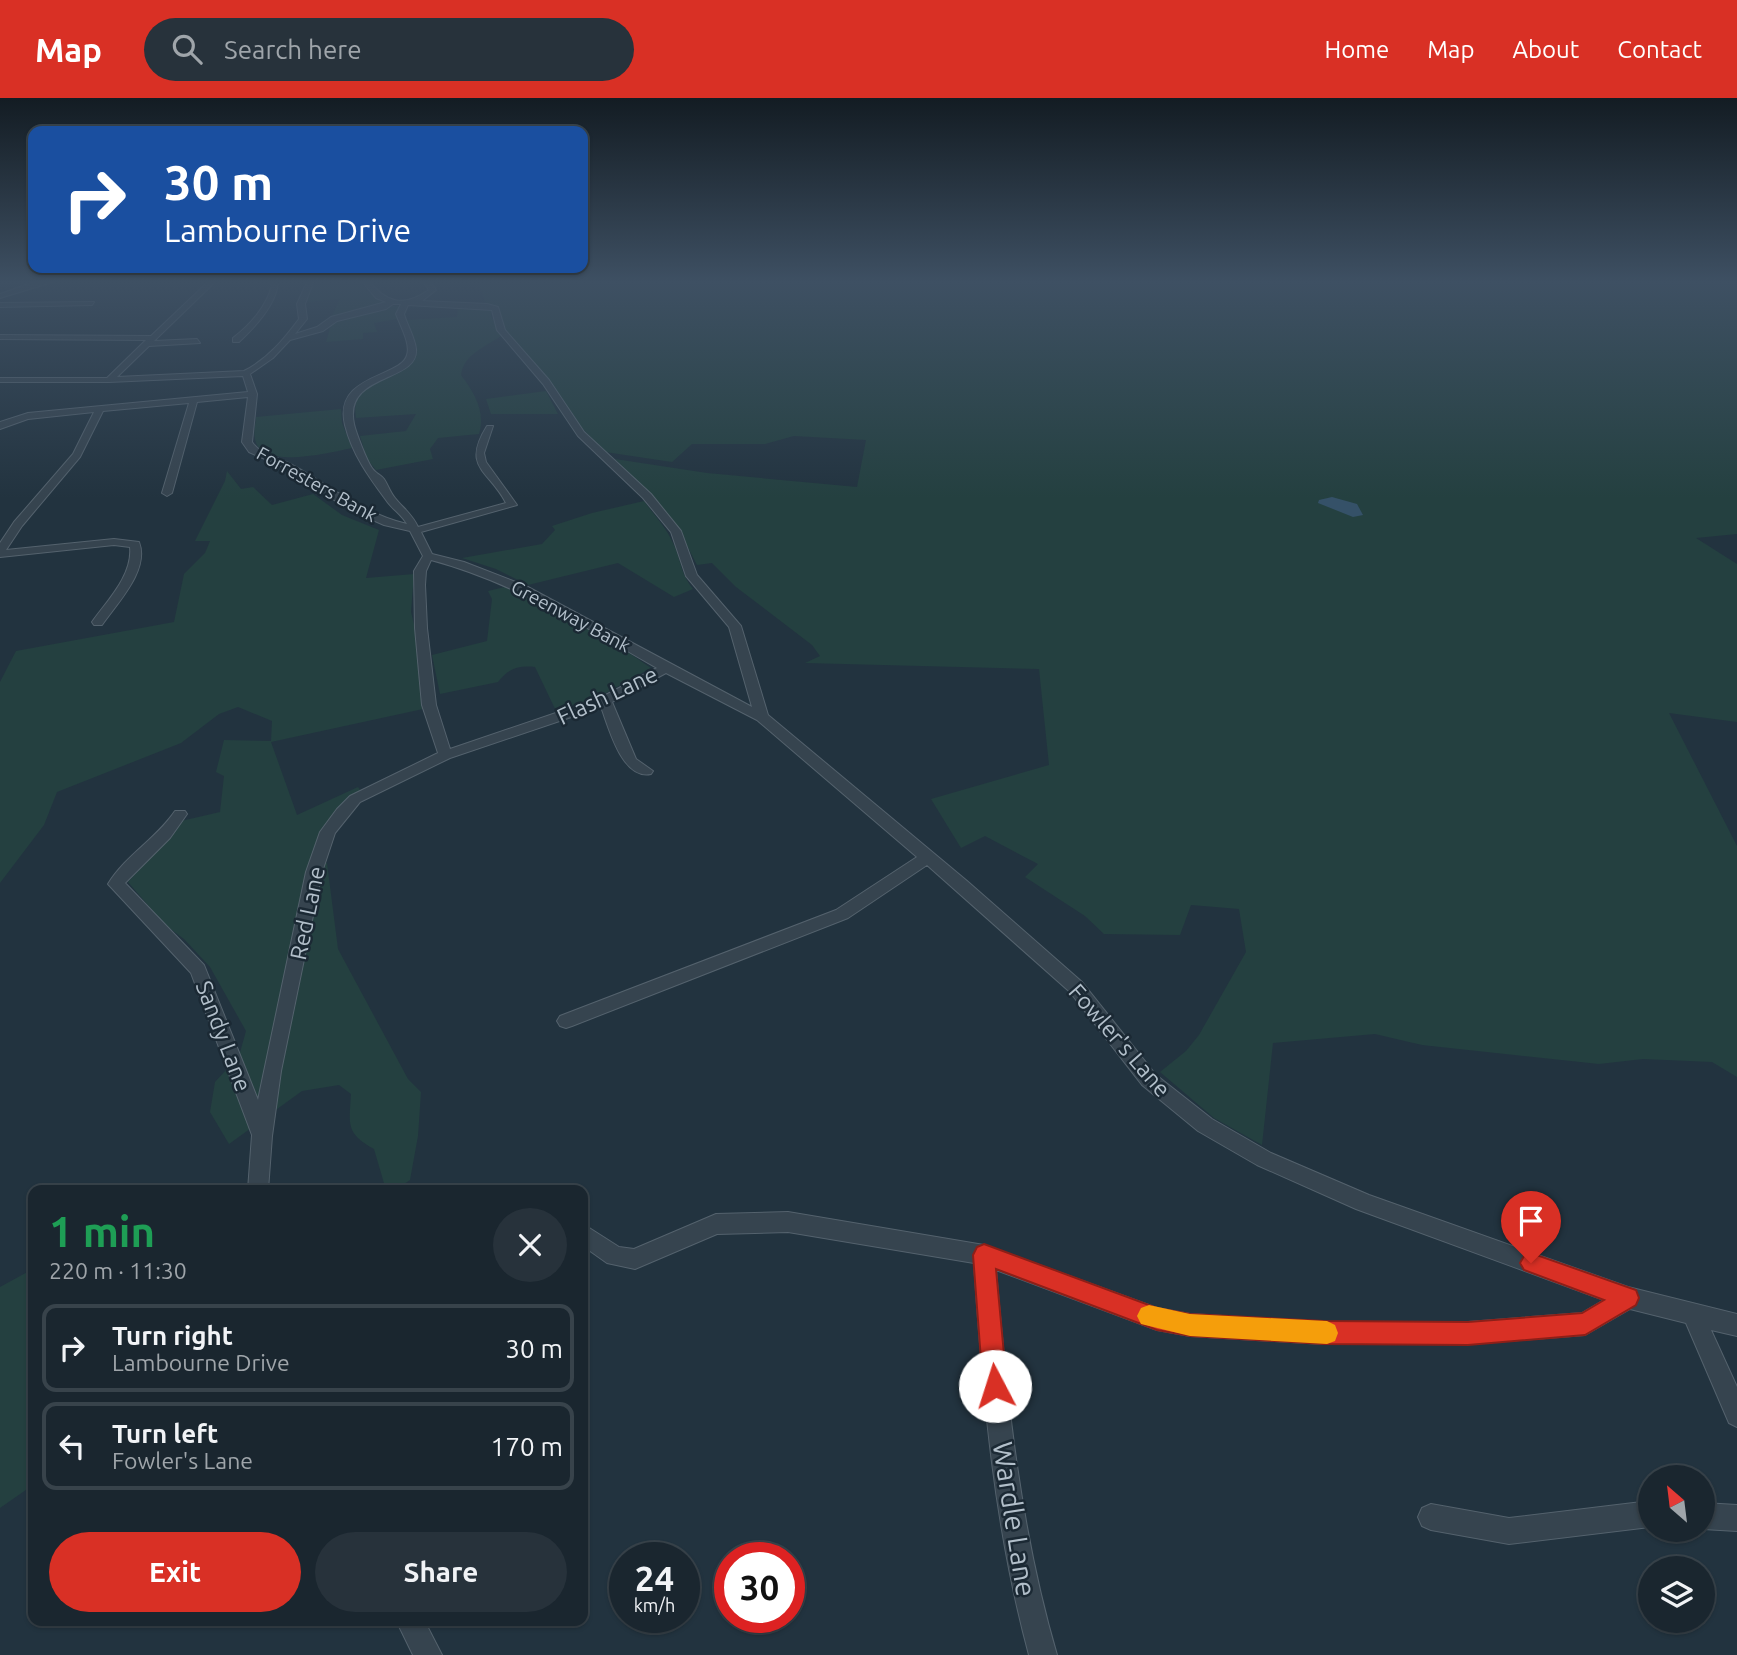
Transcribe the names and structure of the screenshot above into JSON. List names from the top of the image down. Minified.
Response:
{"streets":{"street":["Forresters Bank","Greenway Bank","Flash Lane","Red Lane","Sandy Lane","Fowler's Lane","Wardle Lane"]},"crossings":[["Greenway Bank","Flash Lane"],["Flash Lane","Red Lane"],["Flash Lane","Fowler's Lane"],["Red Lane","Sandy Lane"]],"north":"top left","page":{"header":"Map","search":"Search here","nav":["Home","Map","About","Contact"],"turn":["30 m","Lambourne Drive"],"heading":["1 min","220 m · 11:30"],"list":[{"name":"Turn right","note":"Lambourne Drive","value":"30 m"},{"name":"Turn left","note":"Fowler's Lane","value":"170 m"}],"buttons":["Exit","Share"],"speed":"24 km/h","limit":"30"}}
